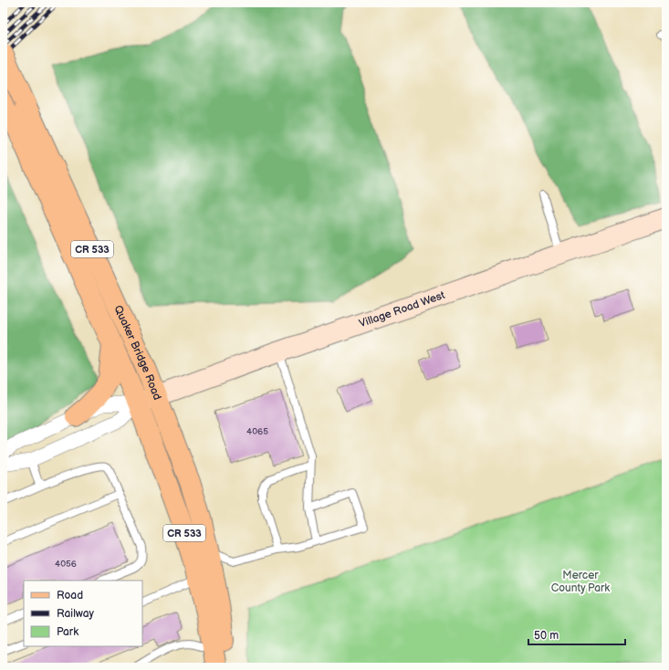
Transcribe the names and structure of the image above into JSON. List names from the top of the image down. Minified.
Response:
{"streets":{"main road":["CR 533","Village Road West","Quaker Bridge Road"]},"crossings":[["Village Road West","Quaker Bridge Road"]],"parks":["Mercer County Park"],"house_numbers":["4065","4056"],"legend":["Road","Railway","Park"],"scale_bar":"50 m"}
